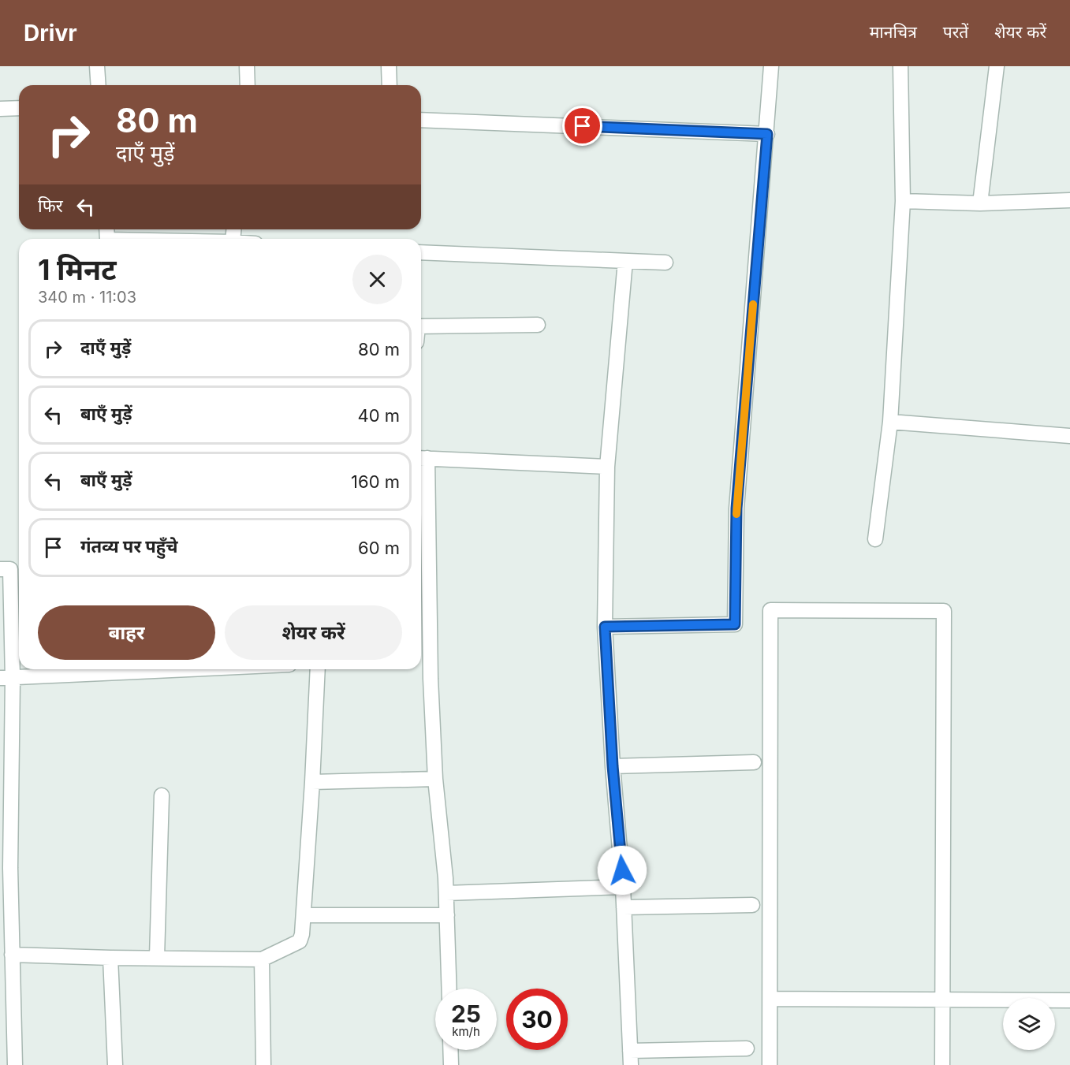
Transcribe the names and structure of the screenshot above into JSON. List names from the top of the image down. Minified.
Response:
{"page":{"header":"Drivr","nav":["मानचित्र","परतें","शेयर करें"],"turn":["80 m","दाएँ मुड़ें"],"then":"फिर","heading":["1 मिनट","340 m · 11:03"],"list":[{"name":"दाएँ मुड़ें","value":"80 m"},{"name":"बाएँ मुड़ें","value":"40 m"},{"name":"बाएँ मुड़ें","value":"160 m"},{"name":"गंतव्य पर पहुँचे","value":"60 m"}],"buttons":["बाहर","शेयर करें"],"speed":"25 km/h","limit":"30"}}
